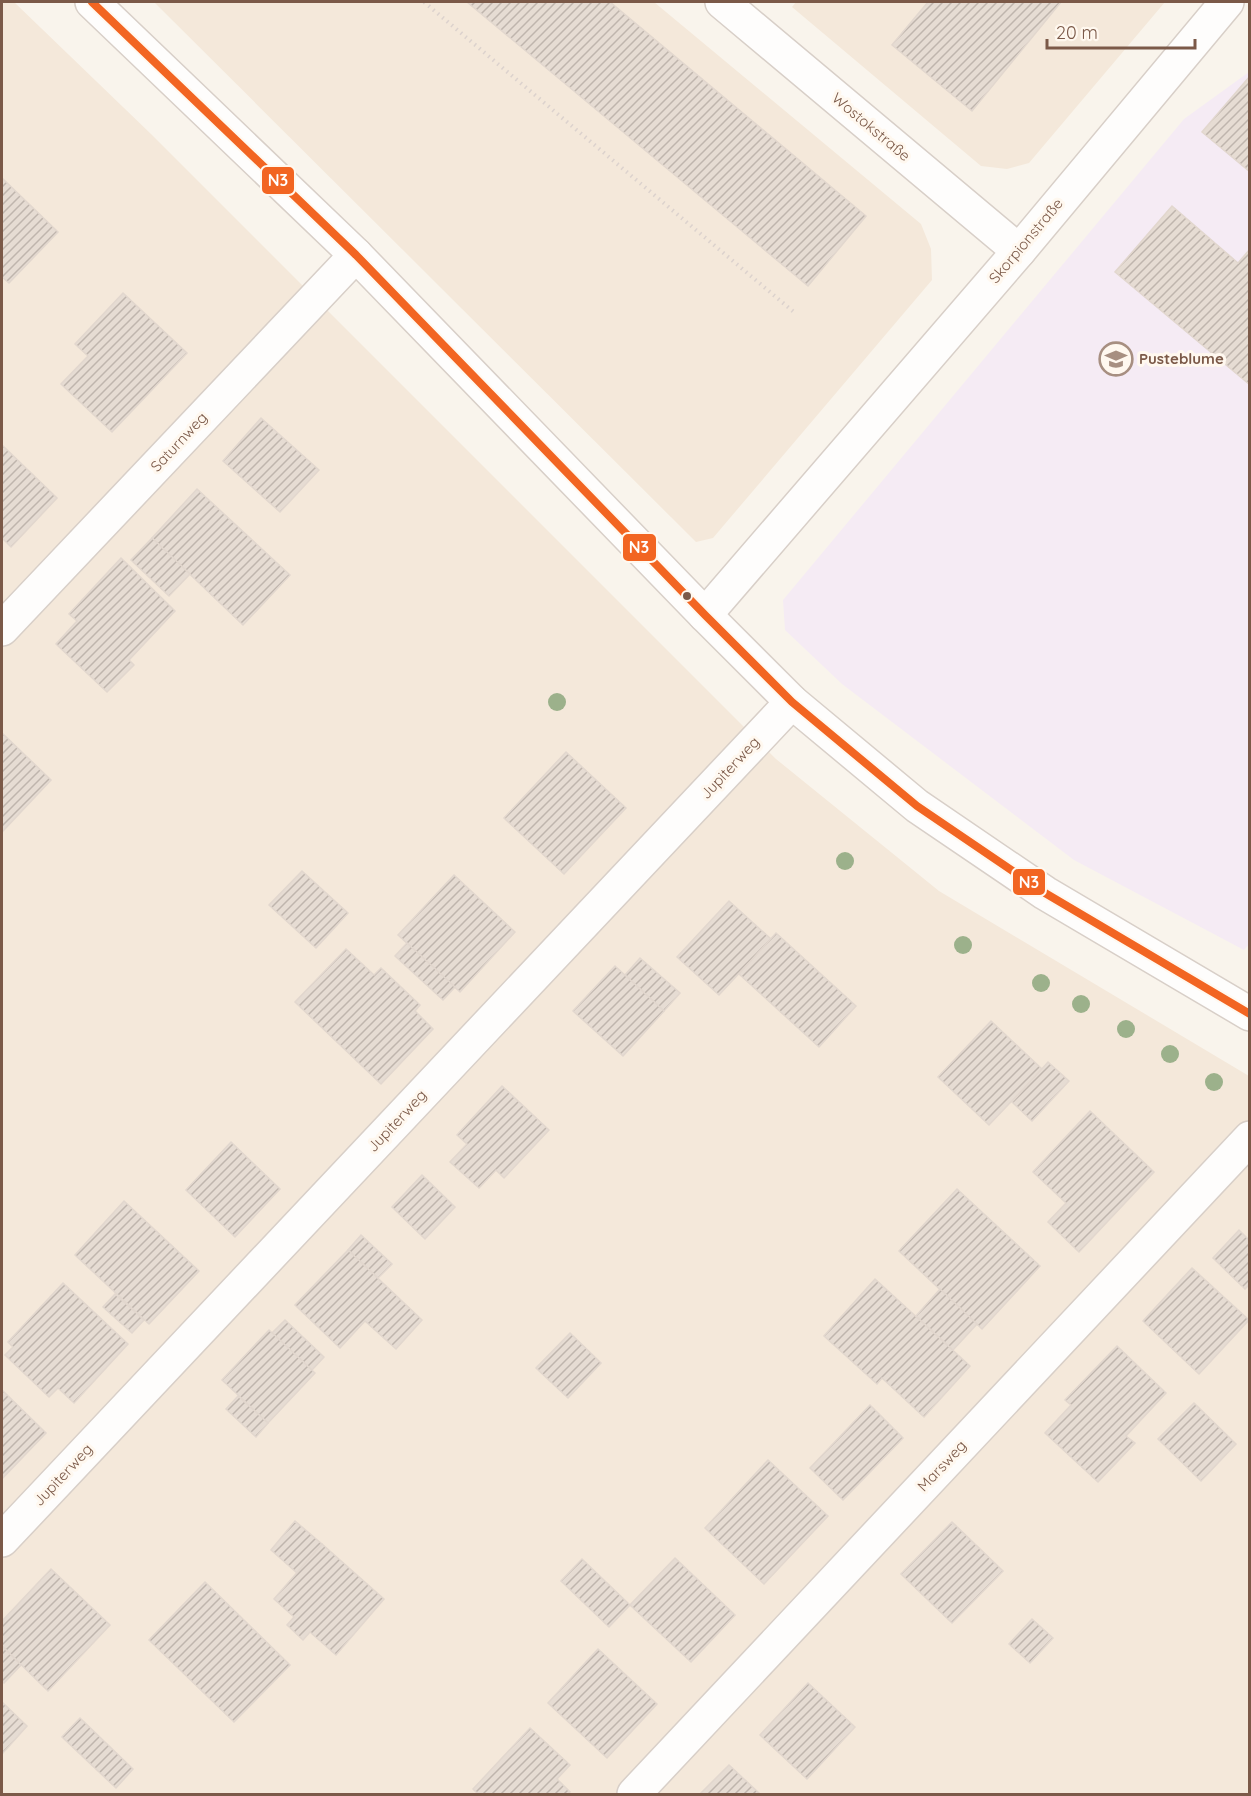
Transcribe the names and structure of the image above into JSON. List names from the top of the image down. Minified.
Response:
{"streets":{"street":["Wostokstraße","Skorpionstraße","Saturnweg","Jupiterweg","Marsweg"]},"crossings":[["Wostokstraße","Skorpionstraße"]],"places":{"school or university":["Pusteblume"]},"lines":["transit line N3"],"scale_bar":"20 m"}
